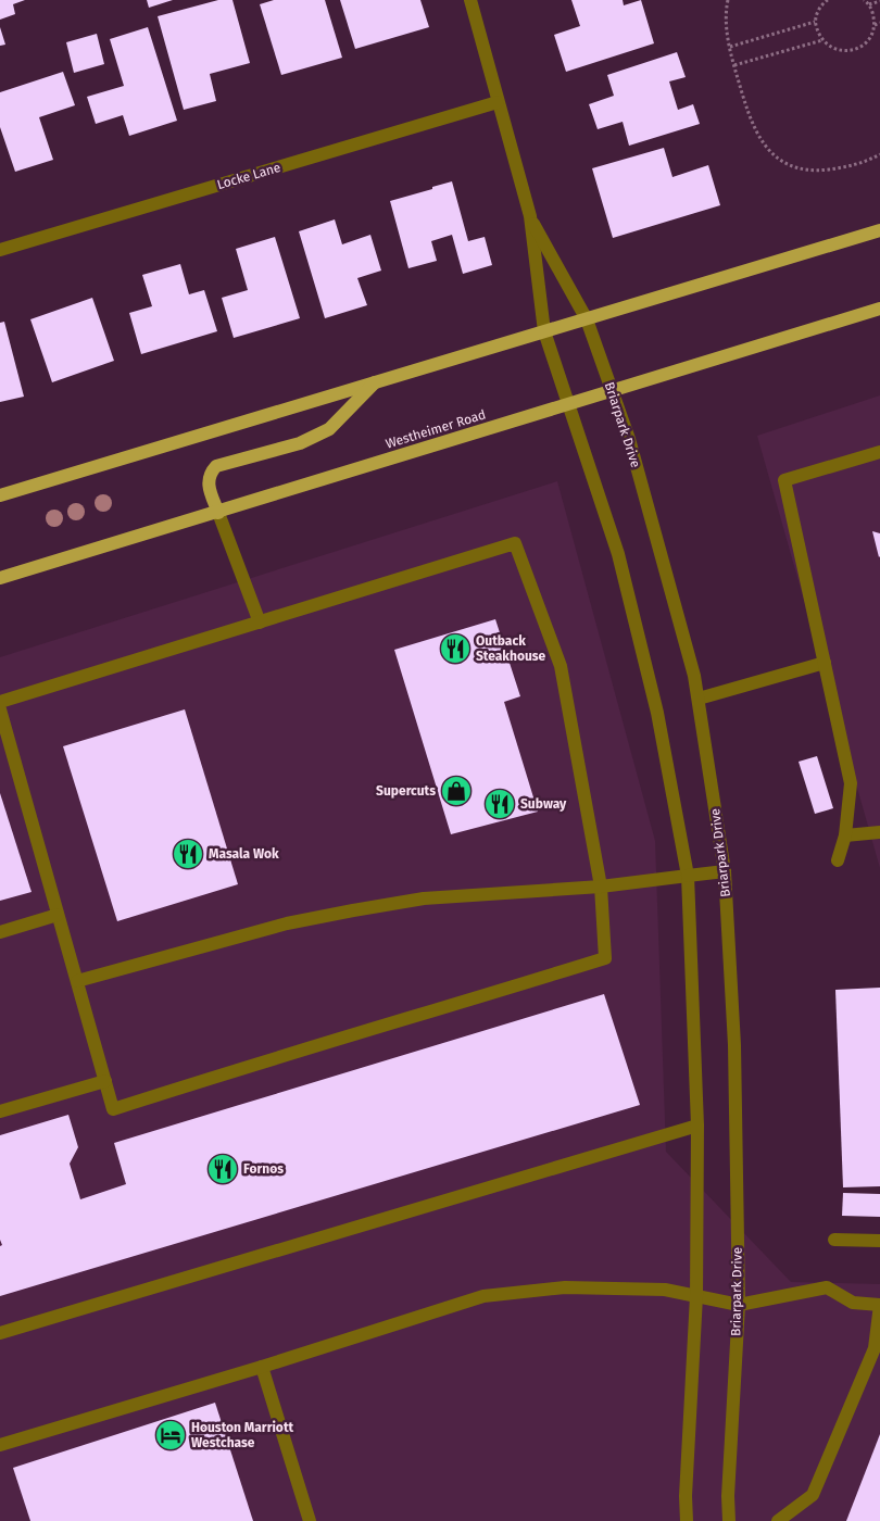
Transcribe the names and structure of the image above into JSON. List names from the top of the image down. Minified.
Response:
{"streets":{"main road":["Westheimer Road"],"street":["Locke Lane","Briarpark Drive"]},"crossings":[["Locke Lane","Briarpark Drive"],["Briarpark Drive","Westheimer Road"]],"places":{"restaurant":["Outback Steakhouse","Subway","Masala Wok","Fornos"],"shop":["Supercuts"],"hotel":["Houston Marriott Westchase"]}}
